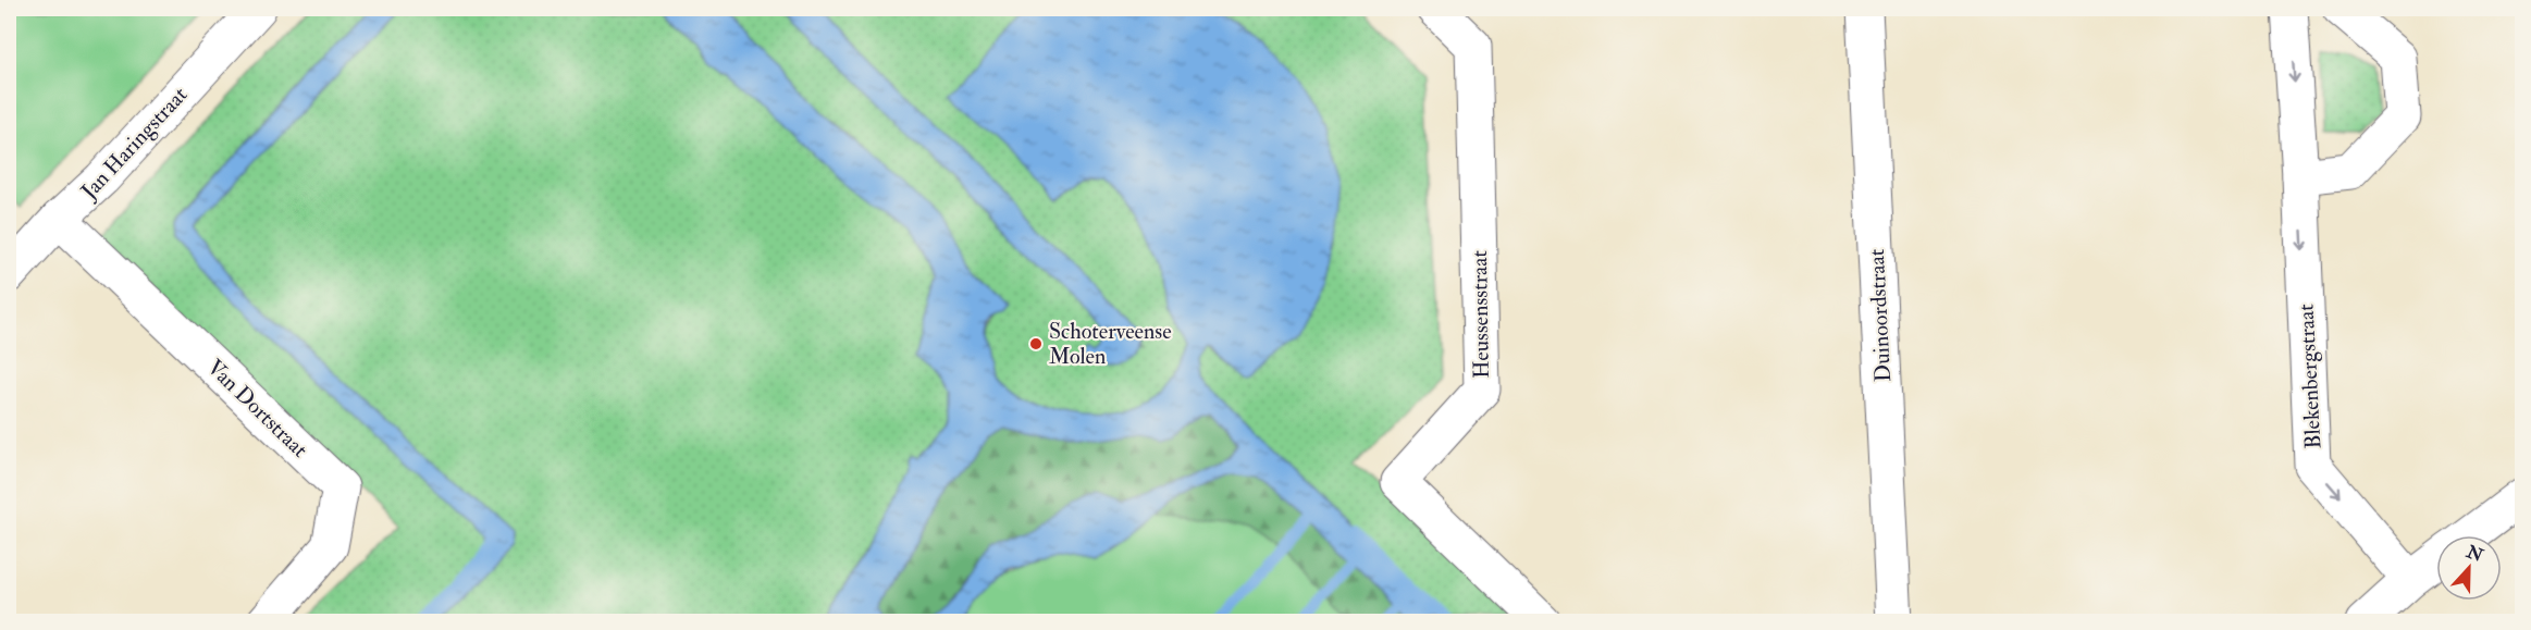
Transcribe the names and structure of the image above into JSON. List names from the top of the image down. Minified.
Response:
{"streets":{"street":["Jan Haringstraat","Heussensstraat","Duinoordstraat","Blekenbergstraat","Van Dortstraat"]},"crossings":[["Jan Haringstraat","Van Dortstraat"]],"one_way":["Blekenbergstraat"],"places":["Schoterveense Molen"],"north":"top"}
